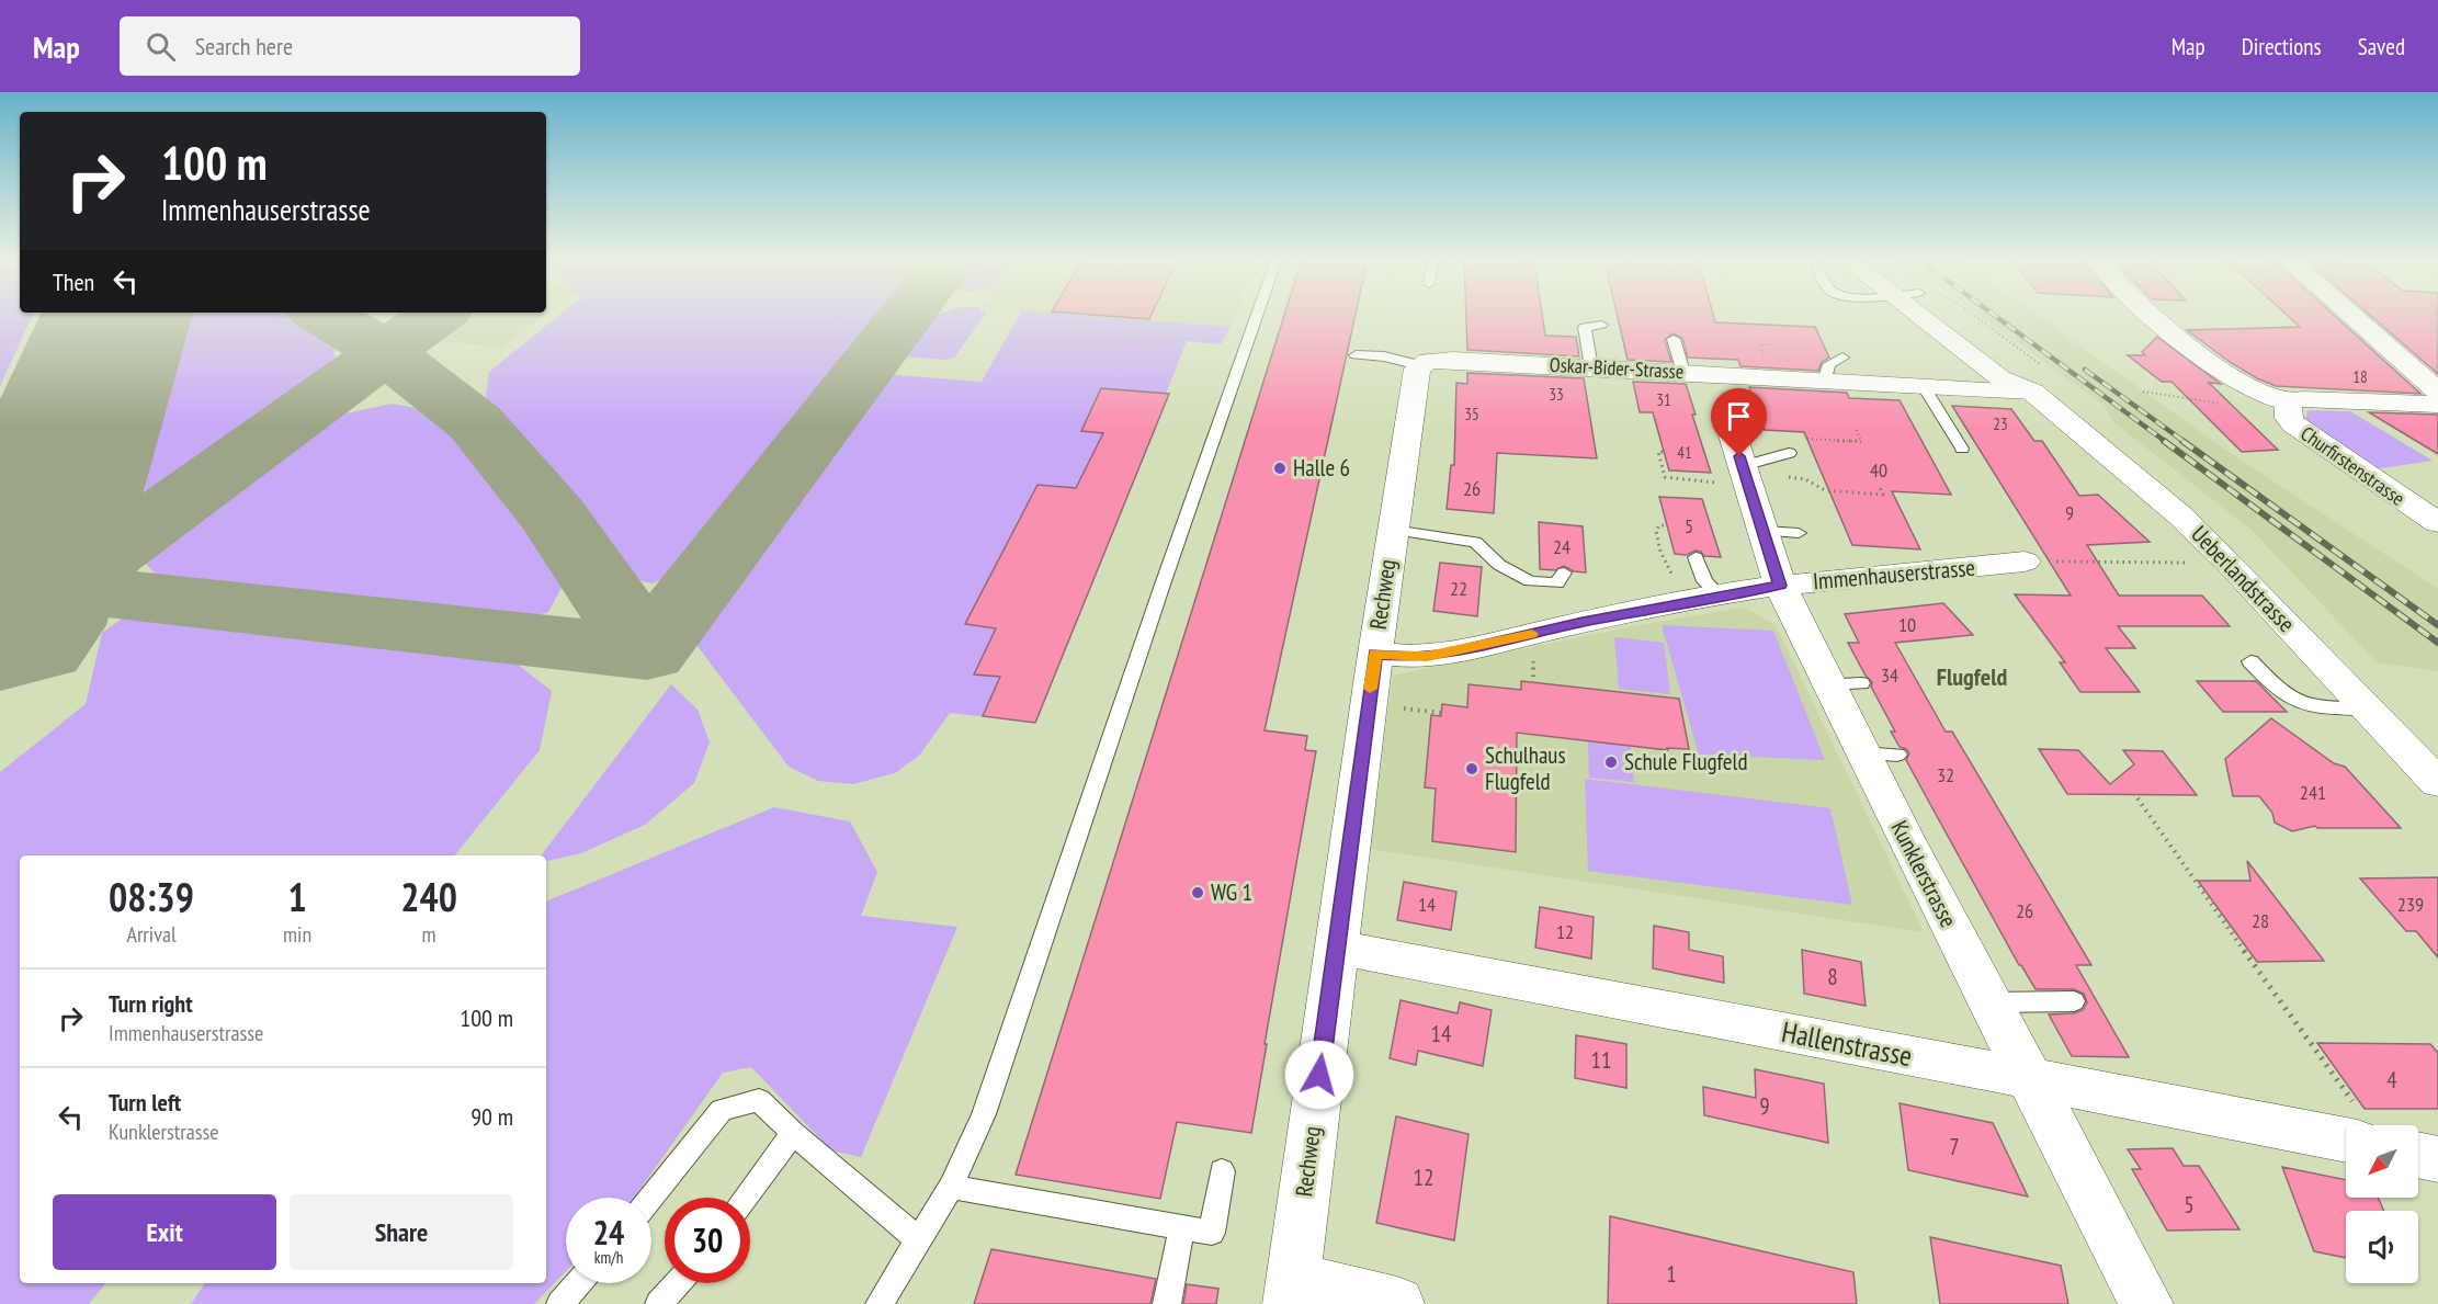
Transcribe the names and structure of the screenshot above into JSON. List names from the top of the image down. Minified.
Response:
{"streets":{"street":["Oskar-Bider-Strasse","Churfirstenstrasse","Immenhauserstrasse","Ueberlandstrasse","Rechweg","Kunklerstrasse","Hallenstrasse"]},"crossings":[["Oskar-Bider-Strasse","Ueberlandstrasse"],["Oskar-Bider-Strasse","Rechweg"],["Immenhauserstrasse","Rechweg"],["Immenhauserstrasse","Kunklerstrasse"],["Rechweg","Hallenstrasse"],["Kunklerstrasse","Hallenstrasse"]],"districts":["Flugfeld"],"places":["Halle 6","Schule Flugfeld","Schulhaus Flugfeld","WG 1"],"house_numbers":["18","33","31","35","23","41","40","26","9","5","24","22","10","34","32","241","14","239","26","28","12","8","14","11","4","9","7","12","5","1"],"north":"bottom left","page":{"header":"Map","search":"Search here","nav":["Map","Directions","Saved"],"turn":["100 m","Immenhauserstrasse"],"then":"Then","eta":["08:39","Arrival","1","min","240","m"],"list":[{"name":"Turn right","note":"Immenhauserstrasse","value":"100 m"},{"name":"Turn left","note":"Kunklerstrasse","value":"90 m"}],"buttons":["Exit","Share"],"speed":"24 km/h","limit":"30"}}
